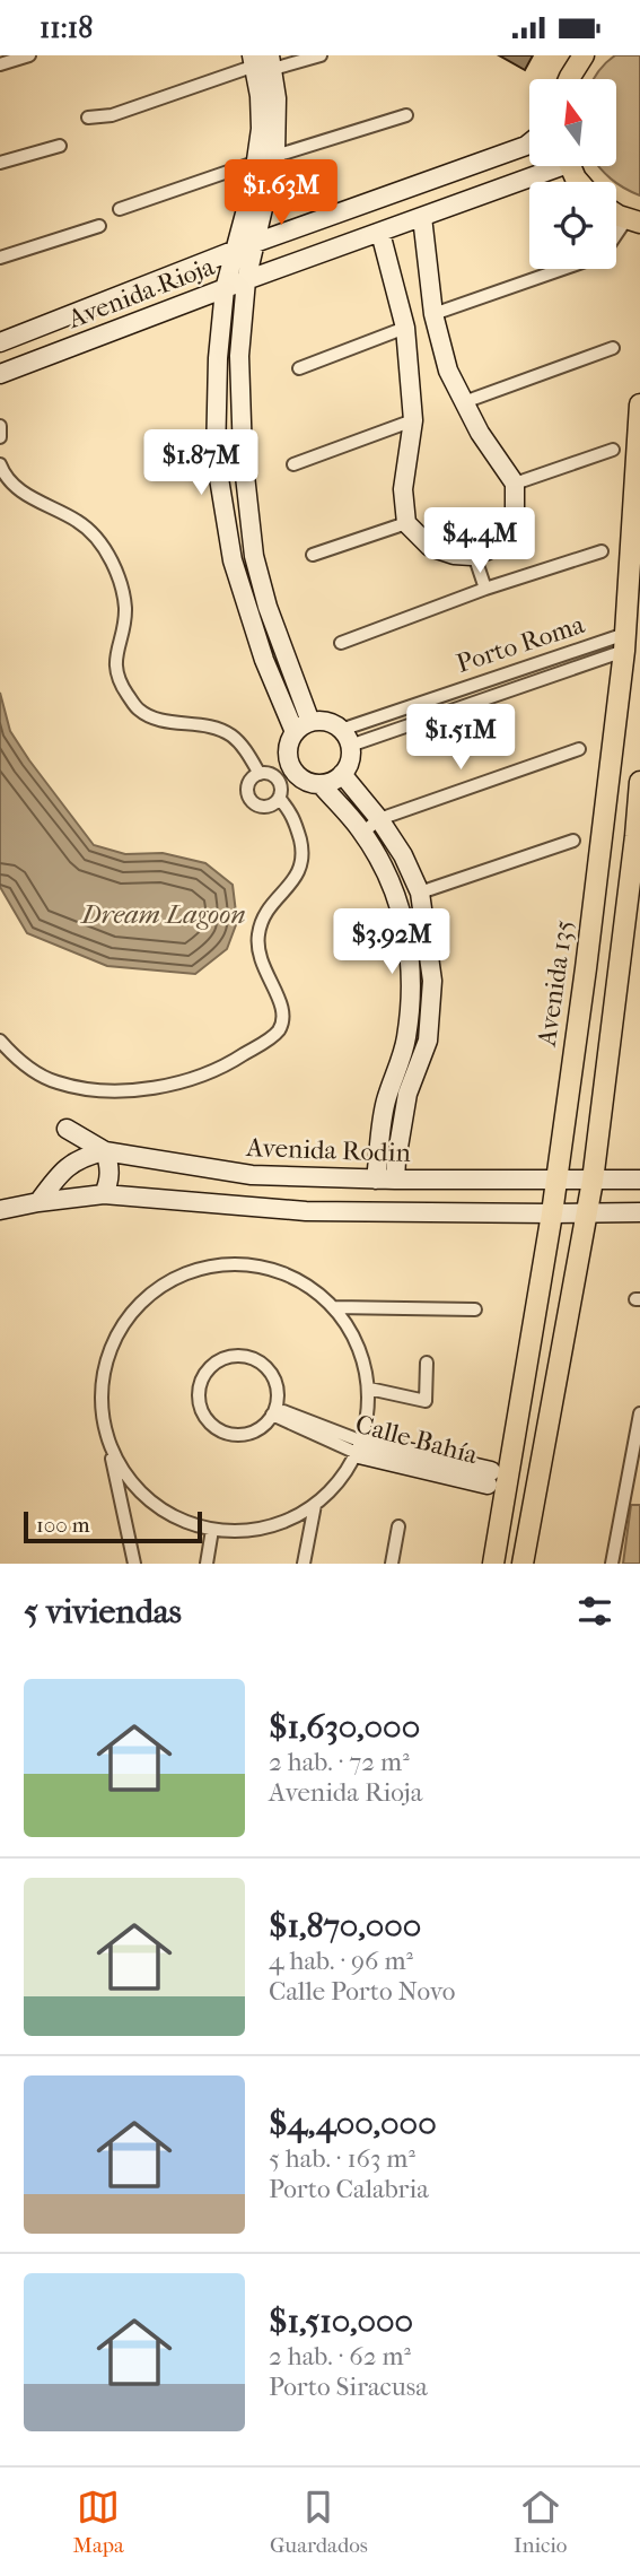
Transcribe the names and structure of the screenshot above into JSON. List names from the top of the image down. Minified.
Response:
{"streets":{"main road":["Avenida 135"],"street":["Avenida Rioja","Porto Roma","Avenida Rodin","Calle Bahía"]},"crossings":[["Porto Roma","Avenida 135"],["Avenida 135","Avenida Rodin"],["Avenida 135","Calle Bahía"]],"water":["Dream Lagoon"],"scale_bar":"100 m","north":"top","page":{"status":"11:18","price":["$1.63M","$1.87M","$4.4M","$1.51M","$3.92M"],"scale":"100 m","heading":"5 viviendas","list":[{"name":"$1,630,000","note":"2 hab. · 72 m² · Avenida Rioja"},{"name":"$1,870,000","note":"4 hab. · 96 m² · Calle Porto Novo"},{"name":"$4,400,000","note":"5 hab. · 163 m² · Porto Calabria"},{"name":"$1,510,000","note":"2 hab. · 62 m² · Porto Siracusa"}],"tabs":["Mapa","Guardados","Inicio"]}}
